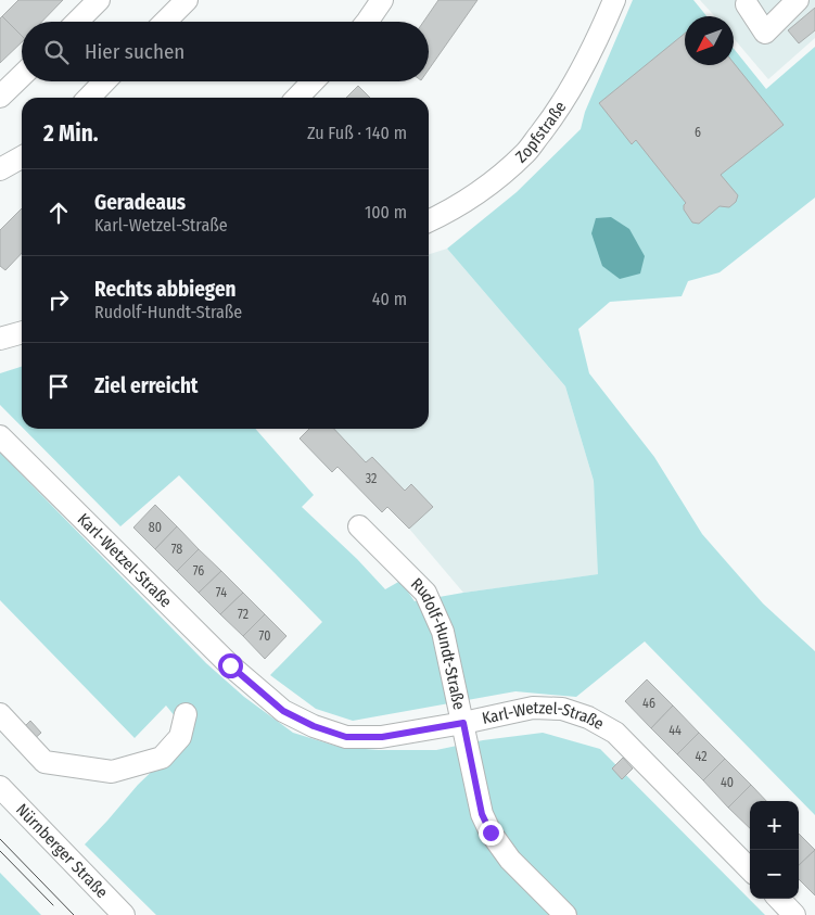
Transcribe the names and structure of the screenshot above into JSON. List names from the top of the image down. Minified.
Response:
{"streets":{"street":["Zopfstraße","Karl-Wetzel-Straße","Rudolf-Hundt-Straße","Nürnberger Straße"]},"crossings":[["Karl-Wetzel-Straße","Rudolf-Hundt-Straße"]],"house_numbers":["6","32","80","78","76","74","72","70","46","44","42","40"],"north":"bottom left","page":{"search":"Hier suchen","heading":["2 Min.","Zu Fuß · 140 m"],"list":[["Geradeaus","Karl-Wetzel-Straße","100 m"],["Rechts abbiegen","Rudolf-Hundt-Straße","40 m"],"Ziel erreicht"],"map_buttons":["+","−"]}}
